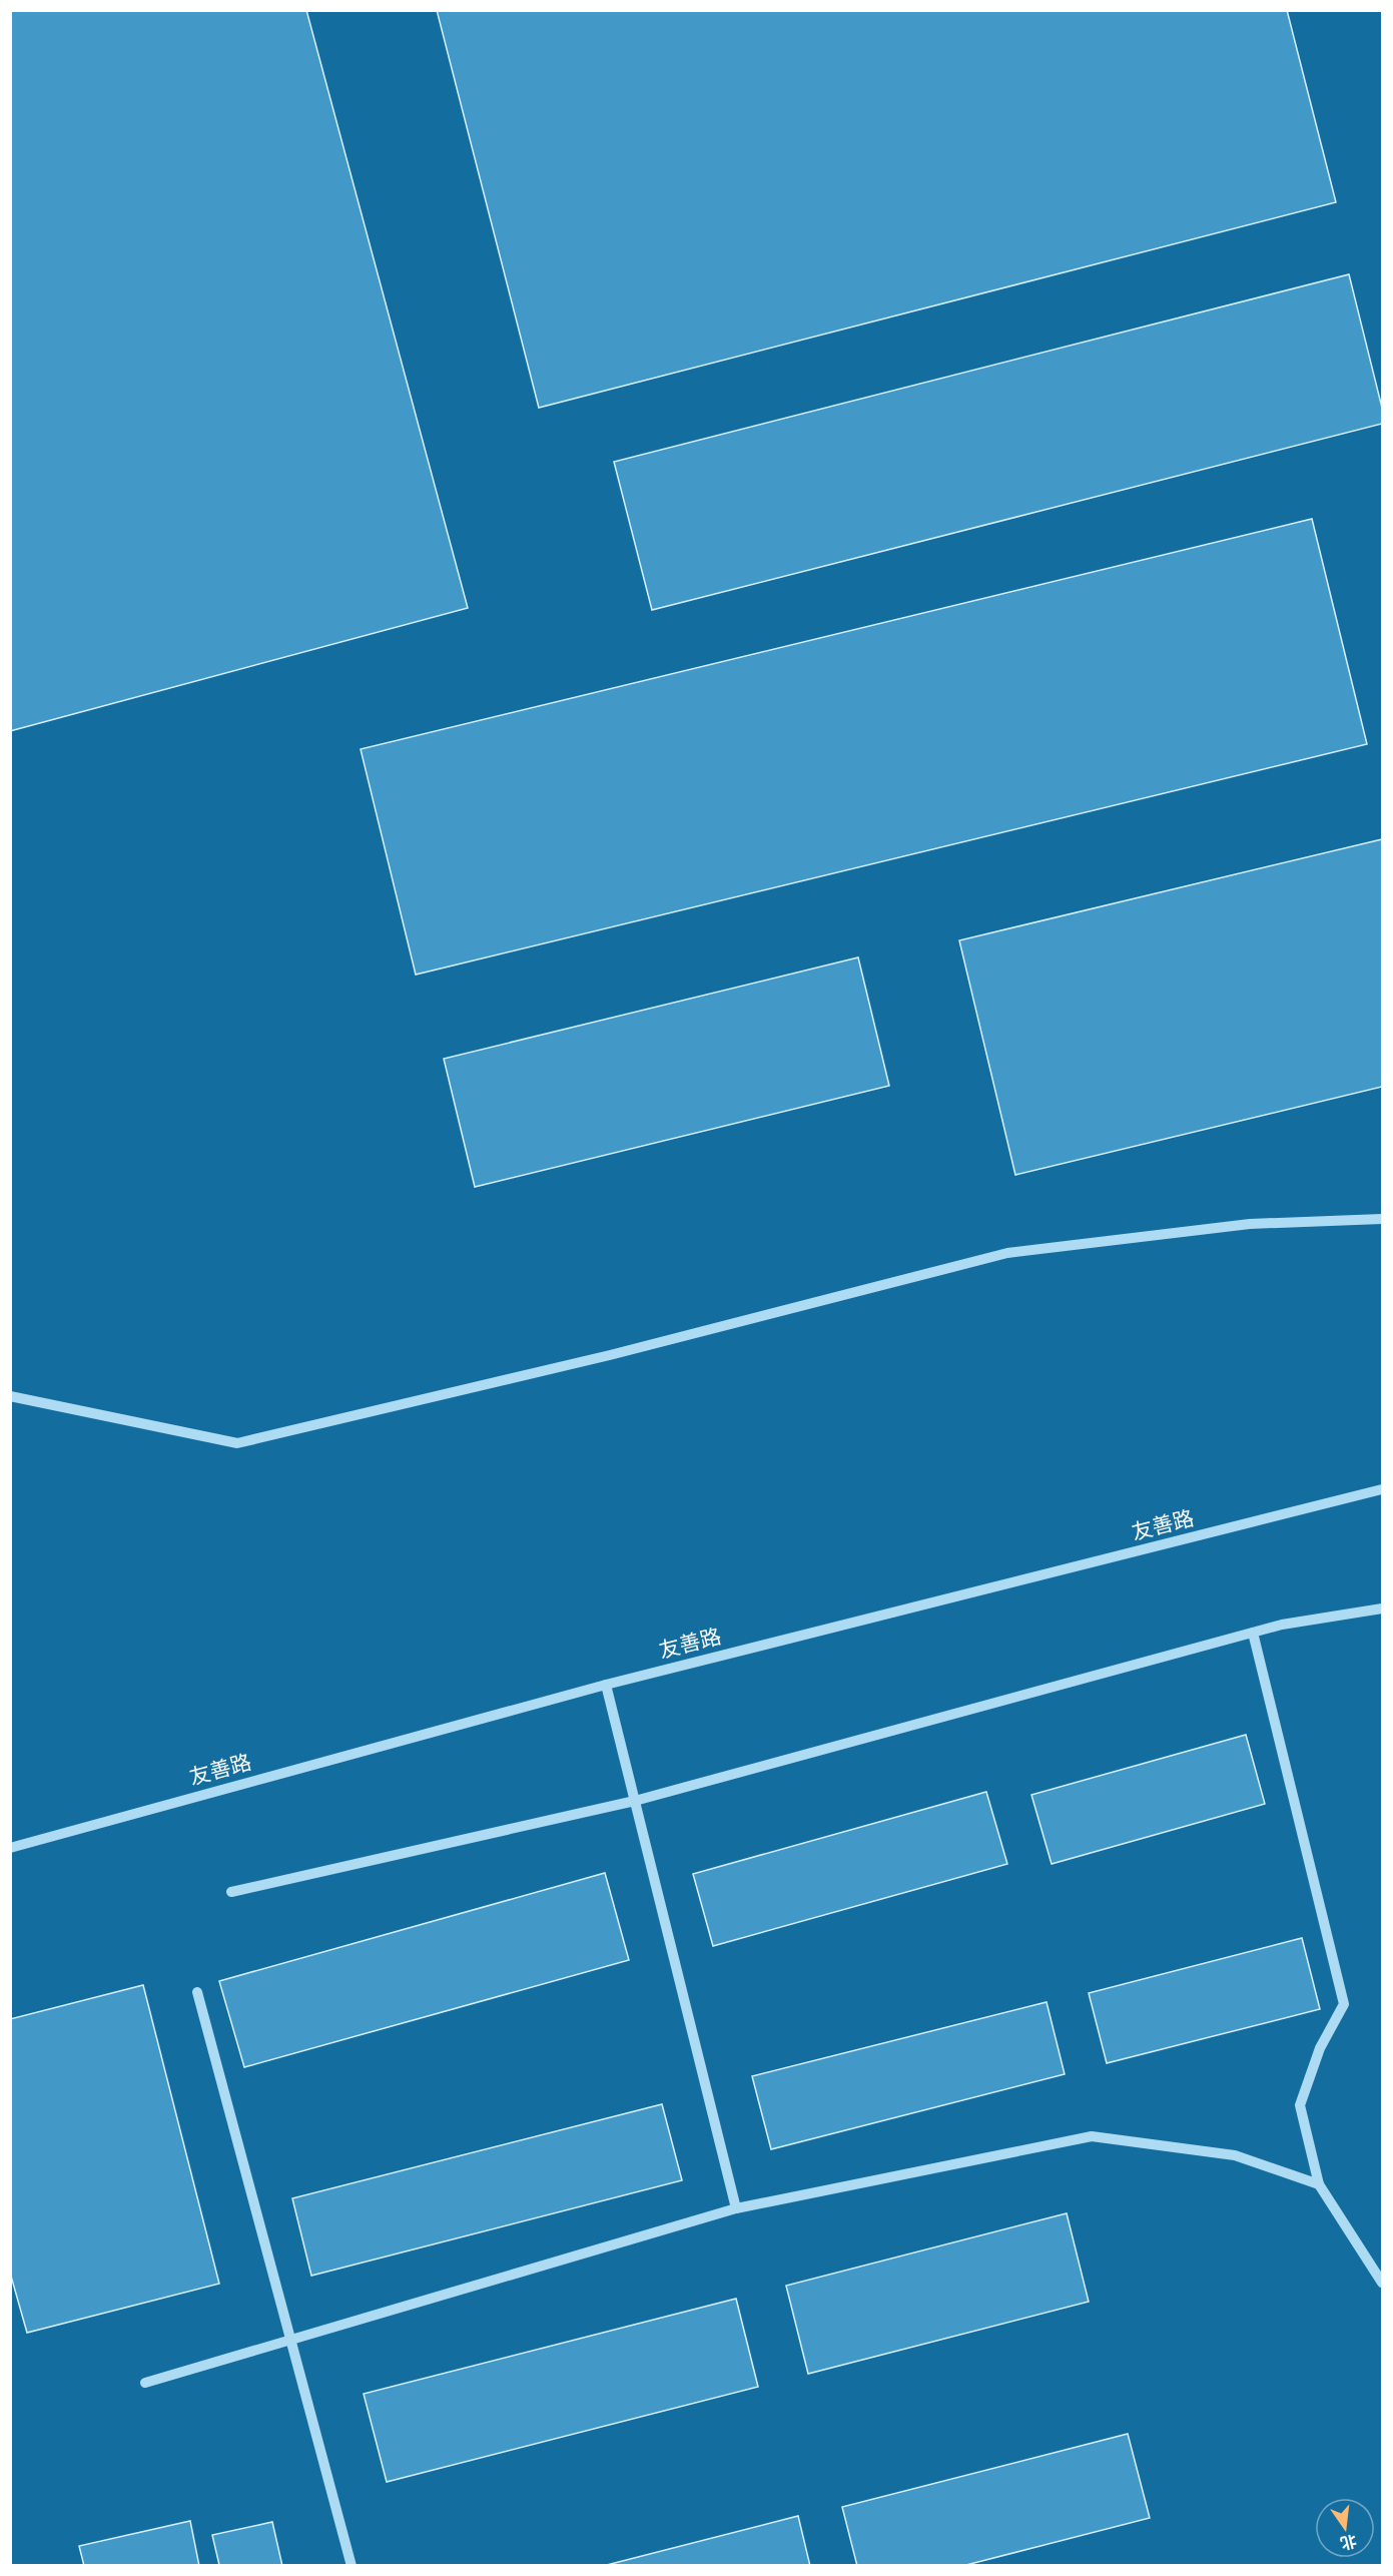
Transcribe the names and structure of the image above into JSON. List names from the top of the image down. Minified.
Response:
{"streets":{"street":["友善路"]},"north":"bottom"}
